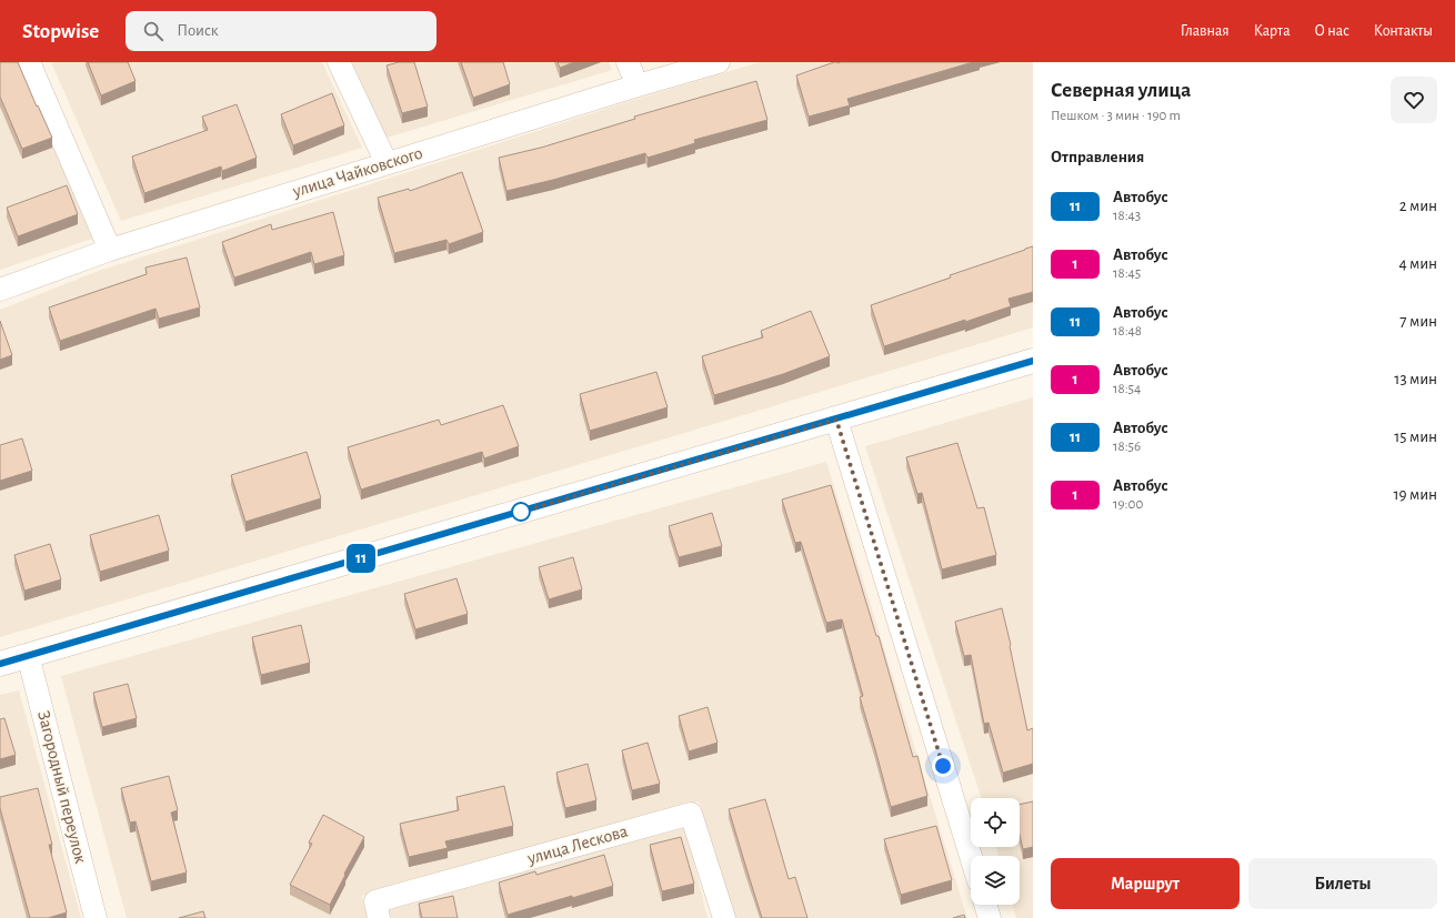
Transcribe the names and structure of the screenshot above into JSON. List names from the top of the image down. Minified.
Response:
{"streets":{"street":["улица Чайковского","Загородный переулок","улица Лескова"]},"lines":["bus line 11"],"page":{"header":"Stopwise","search":"Поиск","nav":["Главная","Карта","О нас","Контакты"],"on_map":"11","heading":[["Северная улица","Пешком · 3 мин · 190 m"],"Отправления"],"list":[{"mark":"11","name":"Автобус","note":"18:43","value":"2 мин"},{"mark":"1","name":"Автобус","note":"18:45","value":"4 мин"},{"mark":"11","name":"Автобус","note":"18:48","value":"7 мин"},{"mark":"1","name":"Автобус","note":"18:54","value":"13 мин"},{"mark":"11","name":"Автобус","note":"18:56","value":"15 мин"},{"mark":"1","name":"Автобус","note":"19:00","value":"19 мин"}],"buttons":["Маршрут","Билеты"]}}
